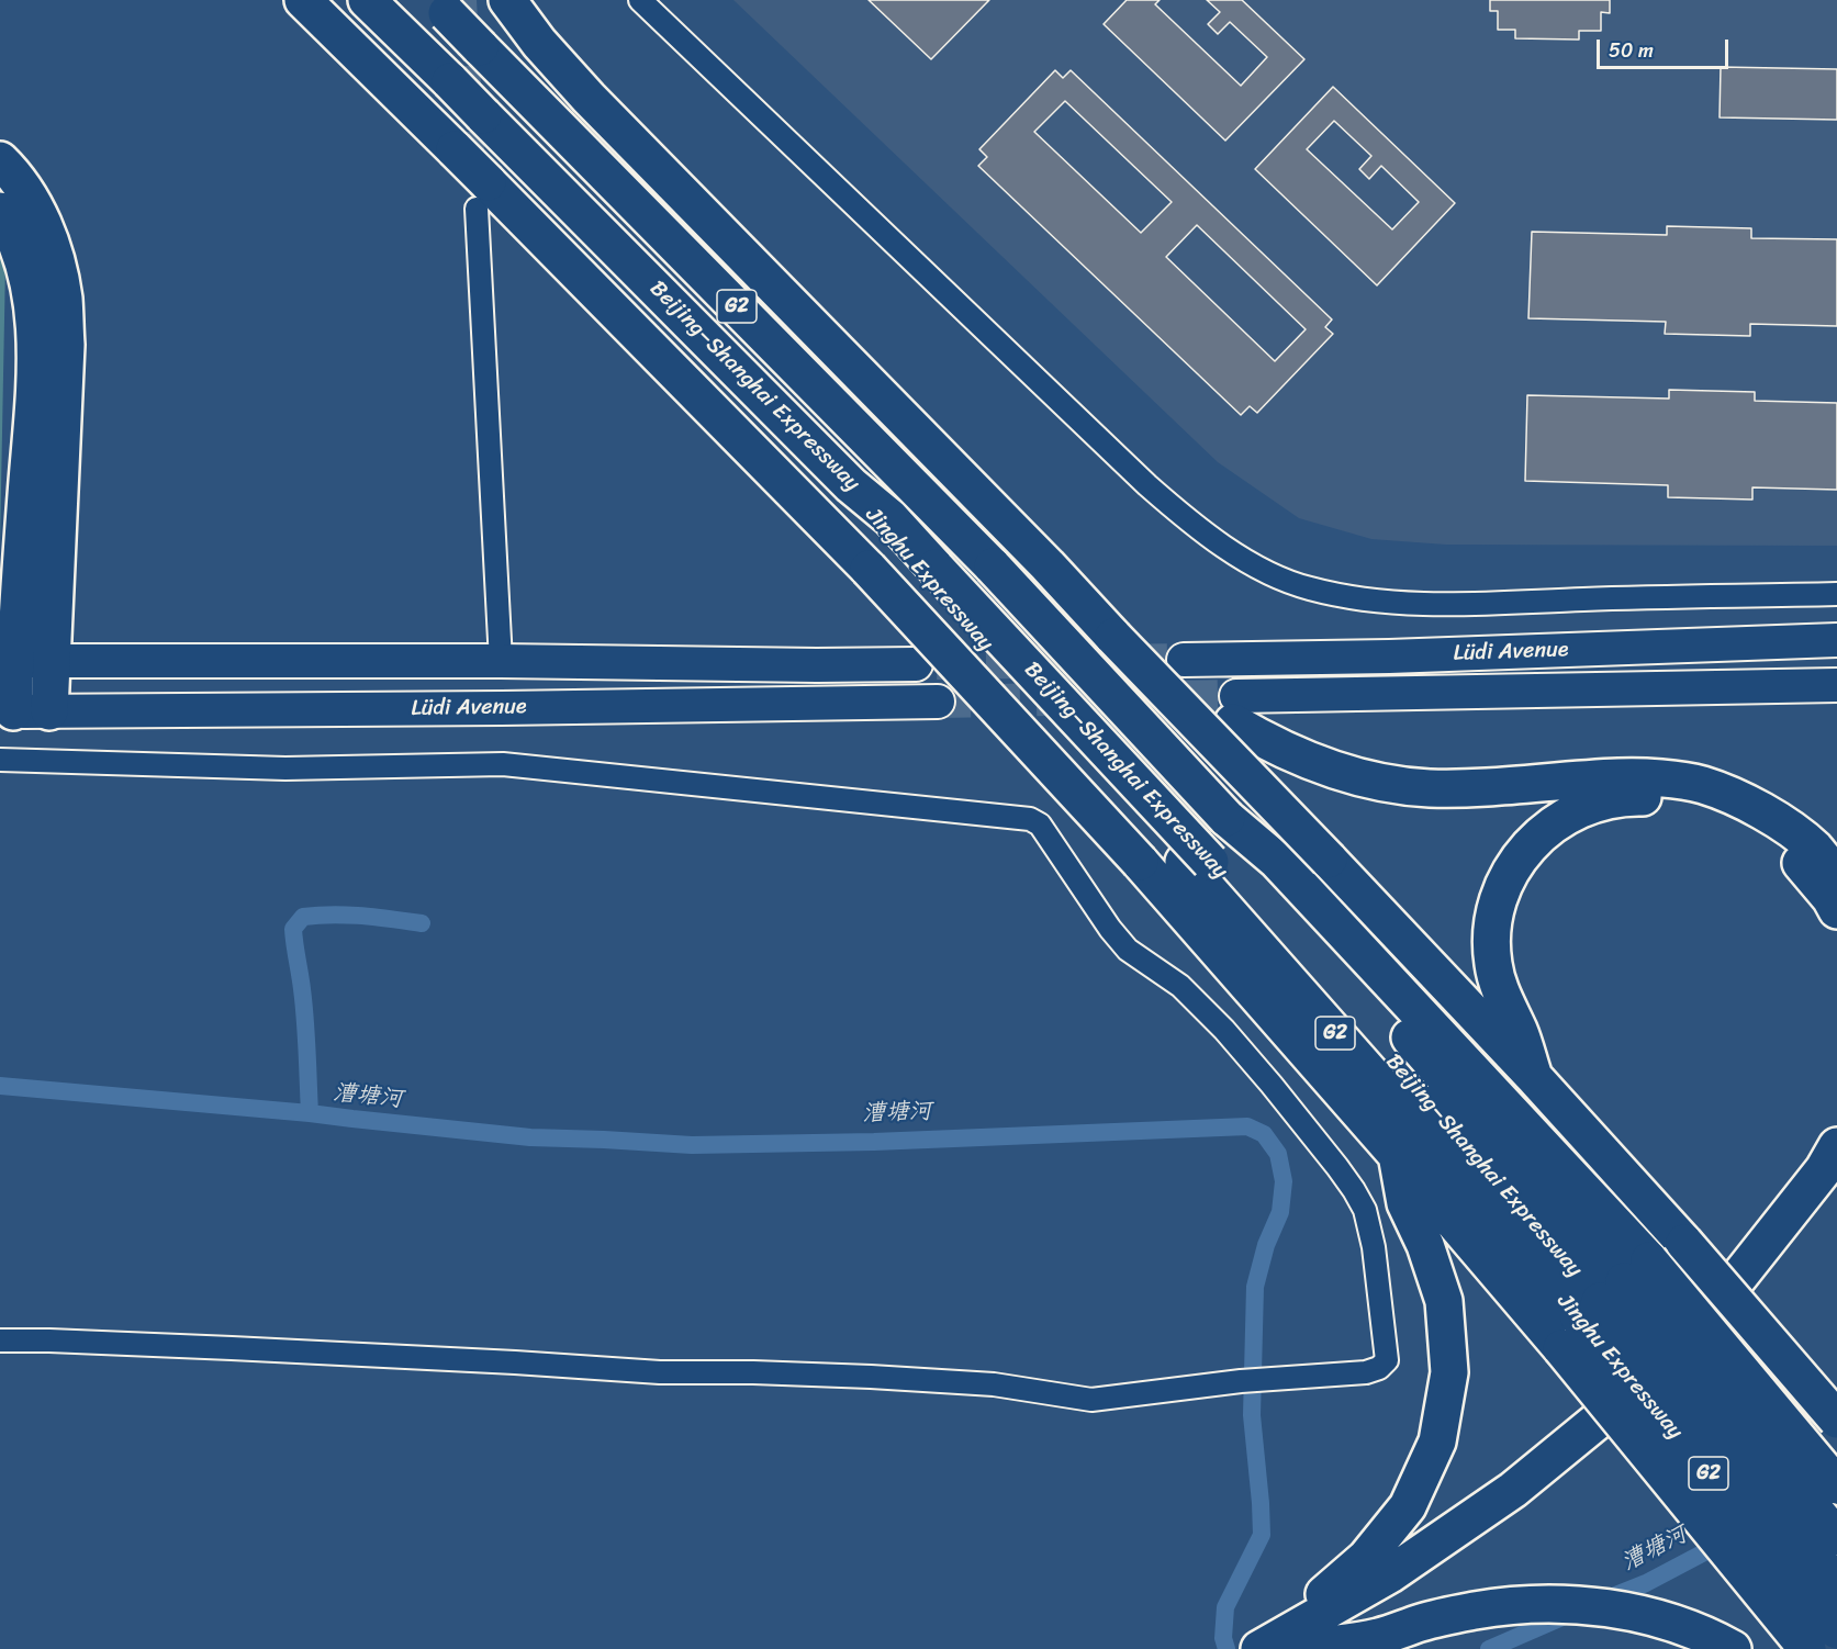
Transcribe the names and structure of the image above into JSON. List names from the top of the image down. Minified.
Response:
{"streets":{"highway":["G2","Beijing–Shanghai Expressway","Jinghu Expressway"],"main road":["Lüdi Avenue"]},"crossings":[["G2","Beijing–Shanghai Expressway"],["G2","Jinghu Expressway"],["Beijing–Shanghai Expressway","Jinghu Expressway"]],"water":["漕塘河"],"scale_bar":"50 m"}
